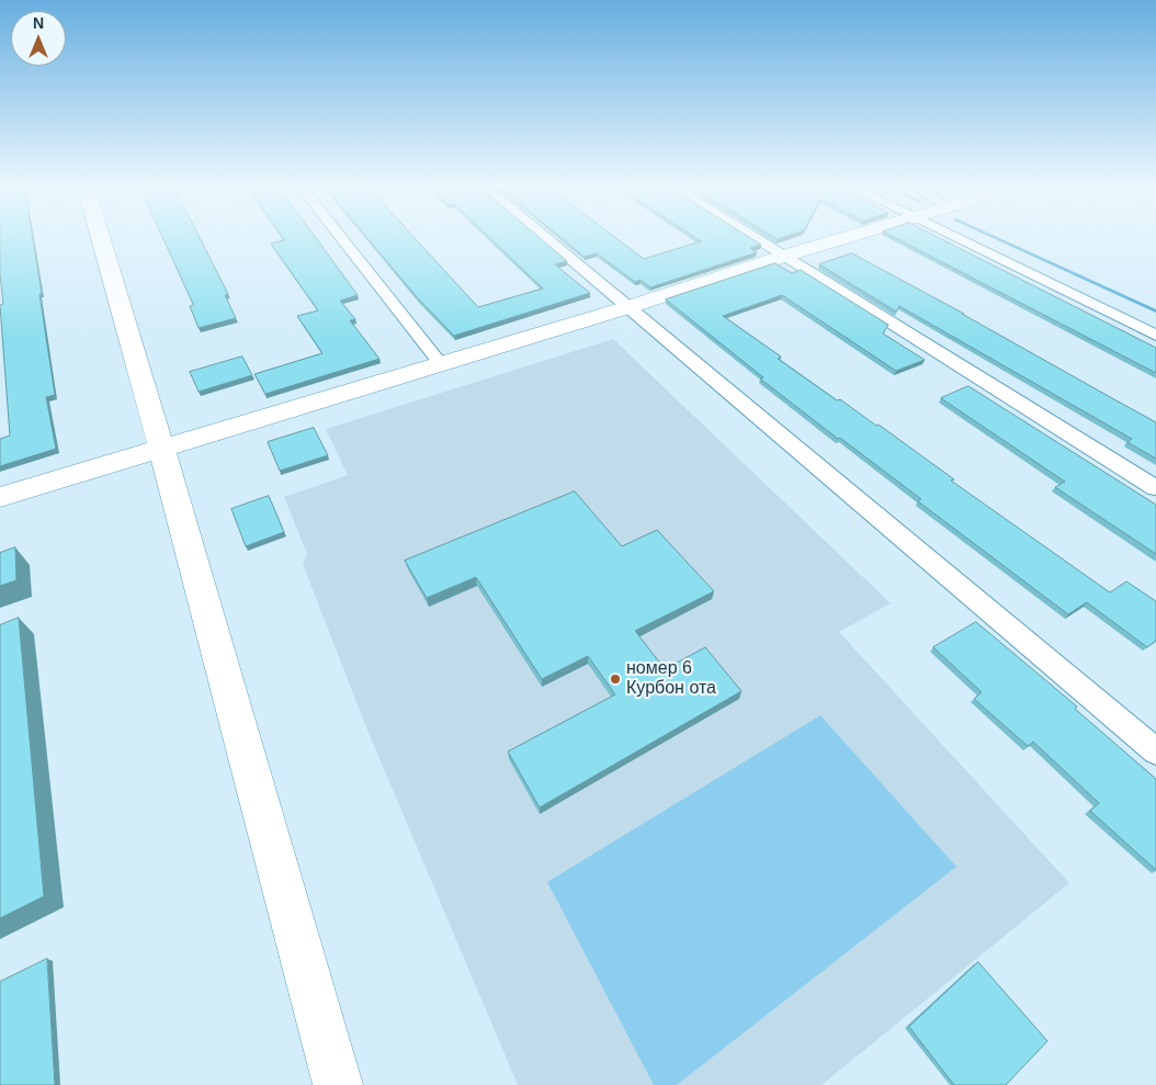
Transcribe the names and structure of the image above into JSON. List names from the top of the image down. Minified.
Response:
{"places":["номер 6 Курбон ота"],"north":"top"}
